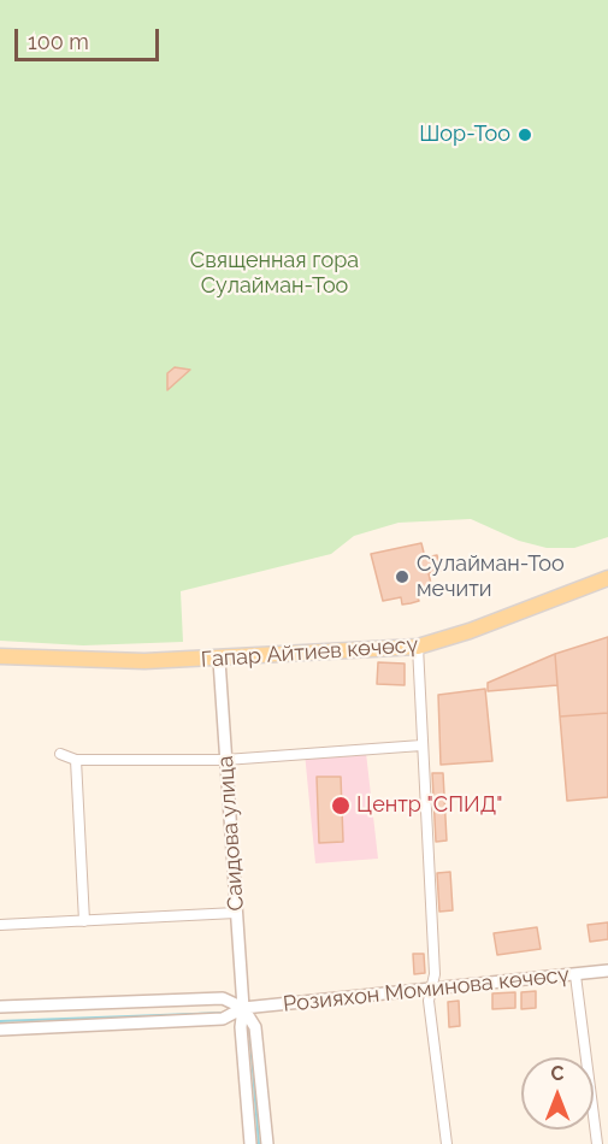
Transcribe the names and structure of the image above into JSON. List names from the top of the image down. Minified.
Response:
{"streets":{"main road":["Гапар Айтиев көчөсү"],"street":["Саидова улица","Розияхон Моминова көчөсү"]},"crossings":[["Гапар Айтиев көчөсү","Саидова улица"],["Саидова улица","Розияхон Моминова көчөсү"]],"parks":["Священная гора Сулайман-Тоо"],"places":["Шор-Тоо","Сулайман-Тоо мечити","Центр \"СПИД\""],"scale_bar":"100 m","north":"top"}
